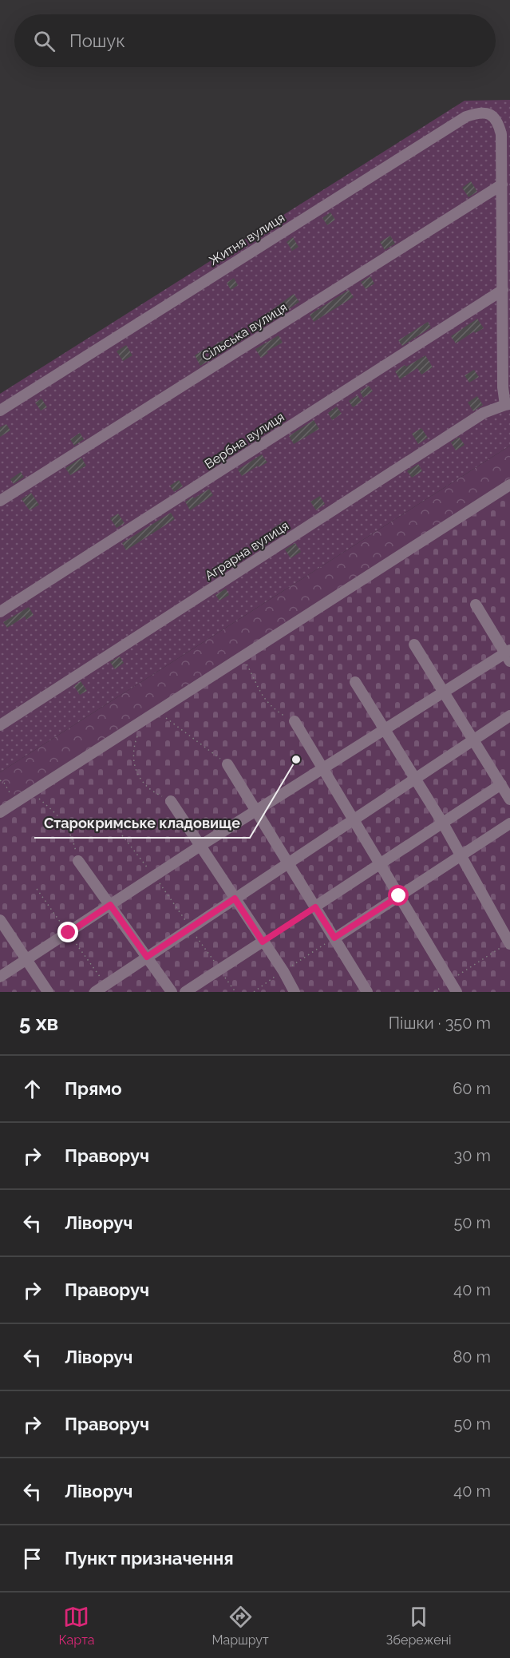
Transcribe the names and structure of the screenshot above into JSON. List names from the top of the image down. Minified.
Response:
{"streets":{"lane":["Житня вулиця","Сільська вулиця","Вербна вулиця","Аграрна вулиця"]},"crossings":[["Житня вулиця","Сільська вулиця"]],"places":["Старокримське кладовище"],"page":{"search":"Пошук","heading":["5 хв","Пішки · 350 m"],"list":[["Прямо","60 m"],["Праворуч","30 m"],["Ліворуч","50 m"],["Праворуч","40 m"],["Ліворуч","80 m"],["Праворуч","50 m"],["Ліворуч","40 m"],"Пункт призначення"],"nav":["Карта","Маршрут","Збережені"]}}
